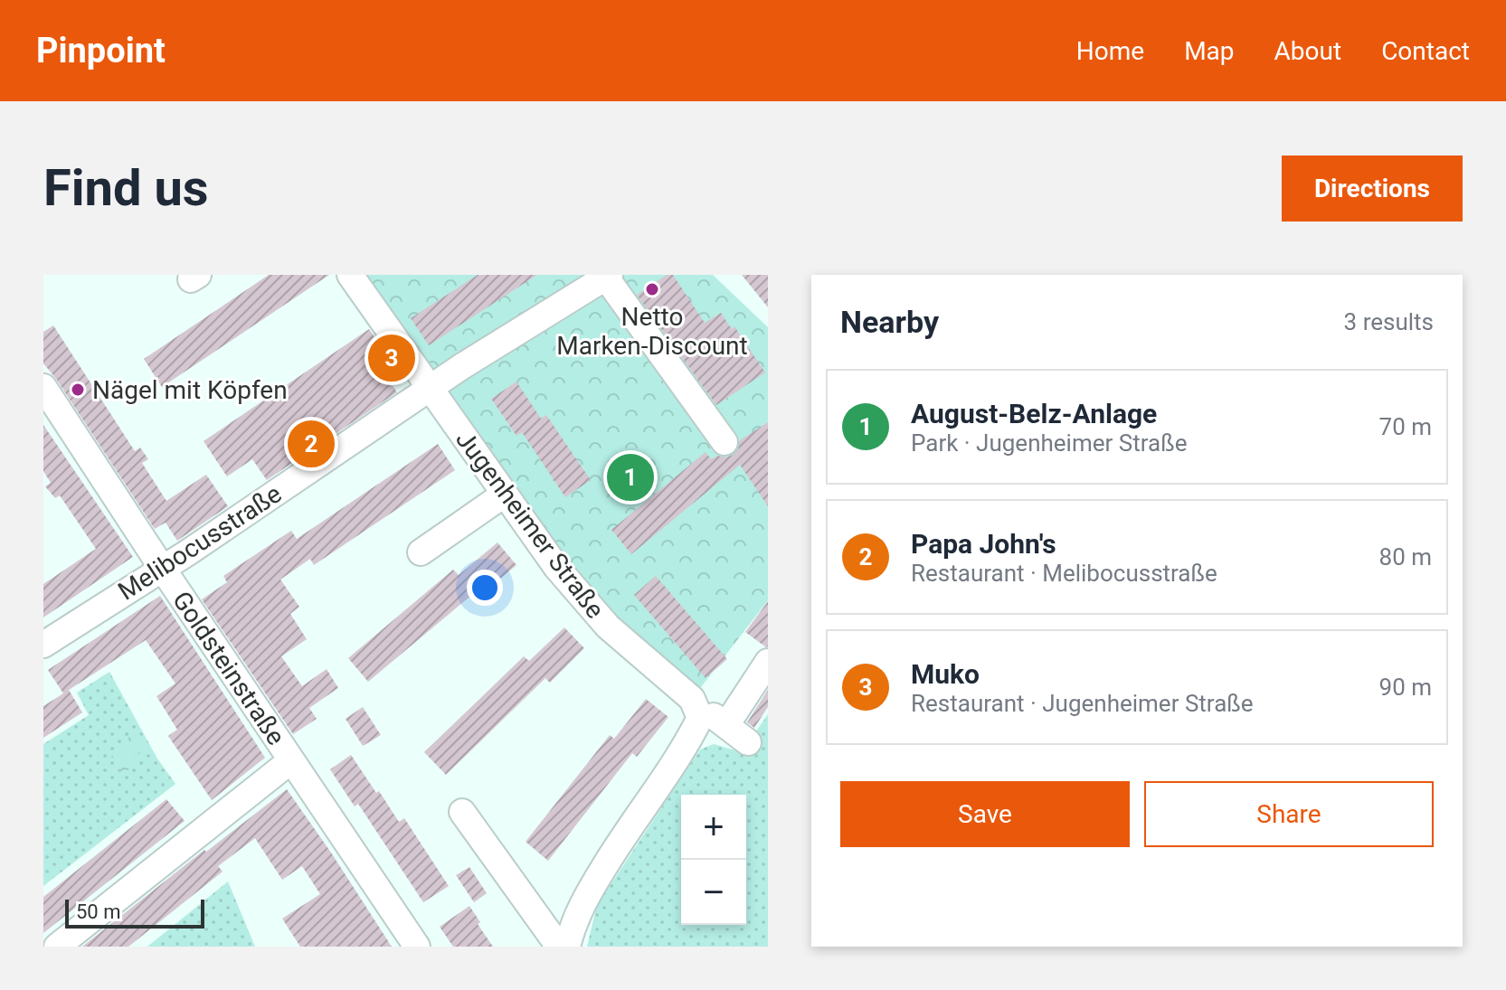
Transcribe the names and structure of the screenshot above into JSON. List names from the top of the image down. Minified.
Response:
{"streets":{"street":["Jugenheimer Straße","Melibocusstraße","Goldsteinstraße"]},"crossings":[["Jugenheimer Straße","Melibocusstraße"],["Melibocusstraße","Goldsteinstraße"]],"places":["Netto Marken-Discount","Nägel mit Köpfen"],"scale_bar":"50 m","page":{"header":"Pinpoint","nav":["Home","Map","About","Contact"],"buttons":["Directions",["Save","Share"]],"title":"Find us","heading":["Nearby","3 results"],"pins":["3","2","1"],"list":[{"mark":"1","name":"August-Belz-Anlage","note":"Park · Jugenheimer Straße","value":"70 m"},{"mark":"2","name":"Papa John's","note":"Restaurant · Melibocusstraße","value":"80 m"},{"mark":"3","name":"Muko","note":"Restaurant · Jugenheimer Straße","value":"90 m"}],"map_buttons":["+","−"],"scale":"50 m"}}
